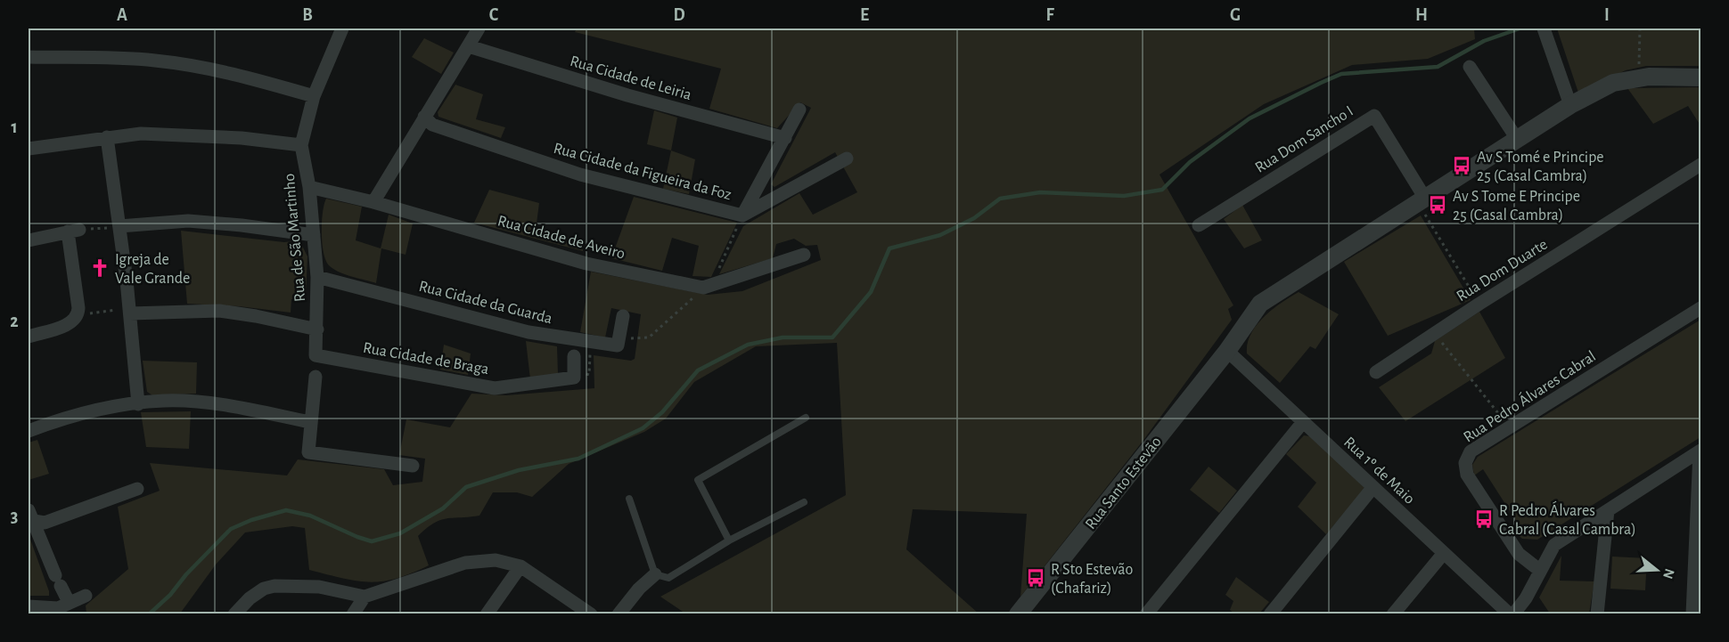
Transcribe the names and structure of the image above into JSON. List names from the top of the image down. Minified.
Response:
{"streets":{"street":["Rua Cidade de Leiria","Rua Dom Sancho I","Rua Cidade da Figueira da Foz","Rua Cidade de Aveiro","Rua de São Martinho","Rua Dom Duarte","Rua Cidade da Guarda","Rua Cidade de Braga","Rua Pedro Álvares Cabral","Rua 1º de Maio","Rua Santo Estevão"]},"crossings":[["Rua Dom Sancho I","Rua Santo Estevão"],["Rua Cidade de Aveiro","Rua de São Martinho"],["Rua de São Martinho","Rua Cidade da Guarda"],["Rua de São Martinho","Rua Cidade de Braga"],["Rua 1º de Maio","Rua Santo Estevão"]],"places":{"bus stop":["Av S Tomé e Principe 25 (Casal Cambra)","Av S Tome E Principe 25 (Casal Cambra)","R Pedro Álvares Cabral (Casal Cambra)","R Sto Estevão (Chafariz)"],"church":["Igreja de Vale Grande"]},"north":"right","grid":{"columns":["A","B","C","D","E","F","G","H","I"],"rows":["1","2","3"]}}
